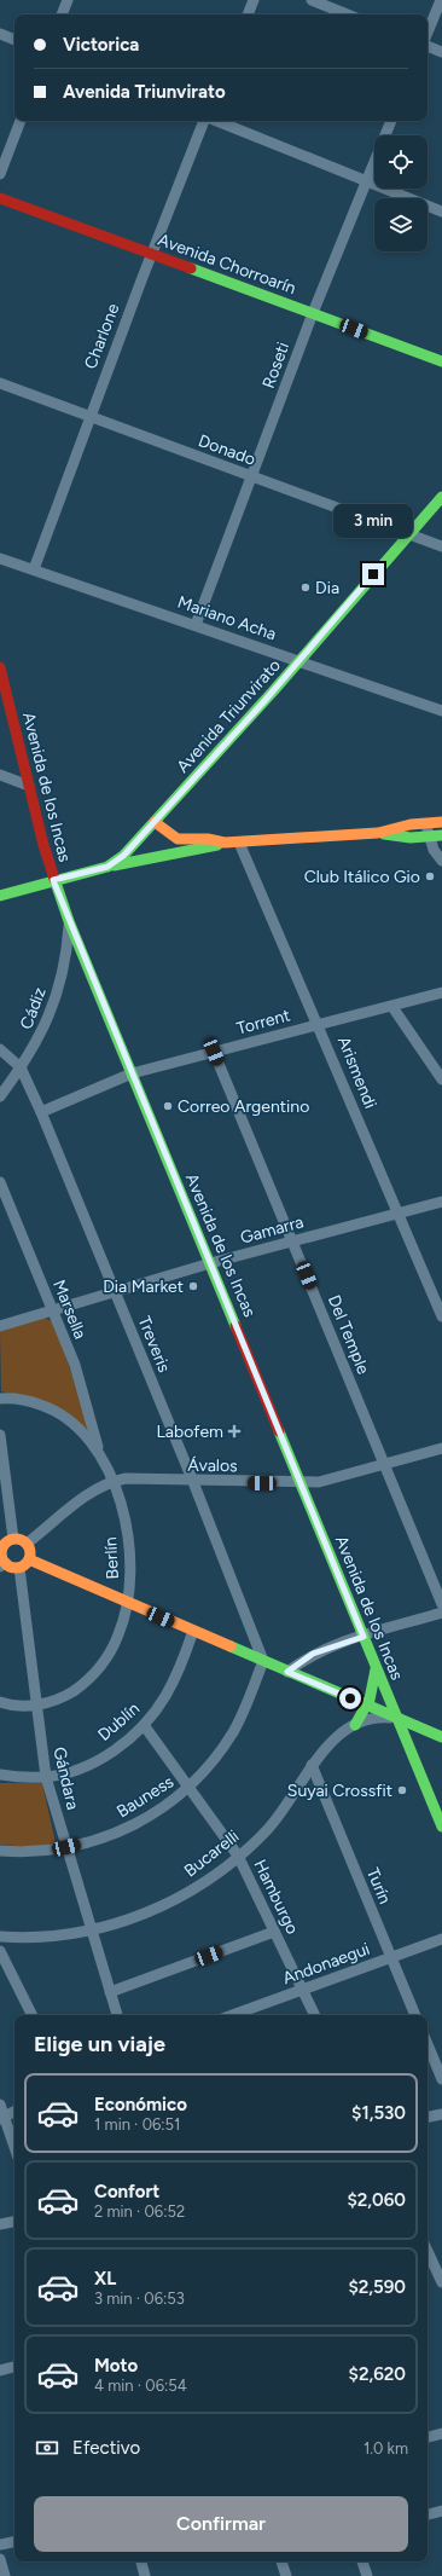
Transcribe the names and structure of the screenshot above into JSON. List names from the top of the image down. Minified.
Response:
{"streets":{"main road":["Avenida Chorroarín","Avenida Triunvirato","Avenida de los Incas"],"street":["Charlone","Roseti","Donado","Mariano Acha","Cádiz","Torrent","Arismendi","Gamarra","Marsella","Del Temple","Treveris","Ávalos","Berlín","Dublín","Gándara","Bauness","Bucarelli","Turín","Hamburgo","Andonaegui"]},"crossings":[["Avenida Chorroarín","Charlone"],["Avenida Chorroarín","Roseti"],["Charlone","Donado"],["Charlone","Mariano Acha"],["Roseti","Donado"],["Roseti","Mariano Acha"],["Donado","Avenida Triunvirato"],["Mariano Acha","Avenida Triunvirato"],["Avenida Triunvirato","Avenida de los Incas"],["Avenida de los Incas","Cádiz"],["Avenida de los Incas","Torrent"],["Avenida de los Incas","Gamarra"],["Avenida de los Incas","Ávalos"],["Avenida de los Incas","Bucarelli"],["Cádiz","Treveris"],["Torrent","Arismendi"],["Torrent","Del Temple"],["Torrent","Treveris"],["Arismendi","Gamarra"],["Gamarra","Marsella"],["Gamarra","Del Temple"],["Gamarra","Treveris"],["Marsella","Berlín"],["Del Temple","Ávalos"],["Treveris","Ávalos"],["Treveris","Bauness"],["Ávalos","Berlín"],["Ávalos","Gándara"],["Berlín","Gándara"],["Dublín","Gándara"],["Dublín","Hamburgo"],["Gándara","Bauness"],["Gándara","Bucarelli"],["Bauness","Hamburgo"],["Bucarelli","Turín"],["Bucarelli","Hamburgo"],["Turín","Andonaegui"],["Hamburgo","Andonaegui"]],"places":{"other":["Dia","Club Itálico Gio","Correo Argentino","Dia Market","Suyai Crossfit"],"health":["Labofem"]},"page":{"banner":["Victorica","Avenida Triunvirato"],"bubble":"3 min","heading":"Elige un viaje","list":[{"name":"Económico","note":"1 min · 06:51","value":"$1,530"},{"name":"Confort","note":"2 min · 06:52","value":"$2,060"},{"name":"XL","note":"3 min · 06:53","value":"$2,590"},{"name":"Moto","note":"4 min · 06:54","value":"$2,620"}],"pay":["Efectivo","1.0 km"],"buttons":"Confirmar"}}
